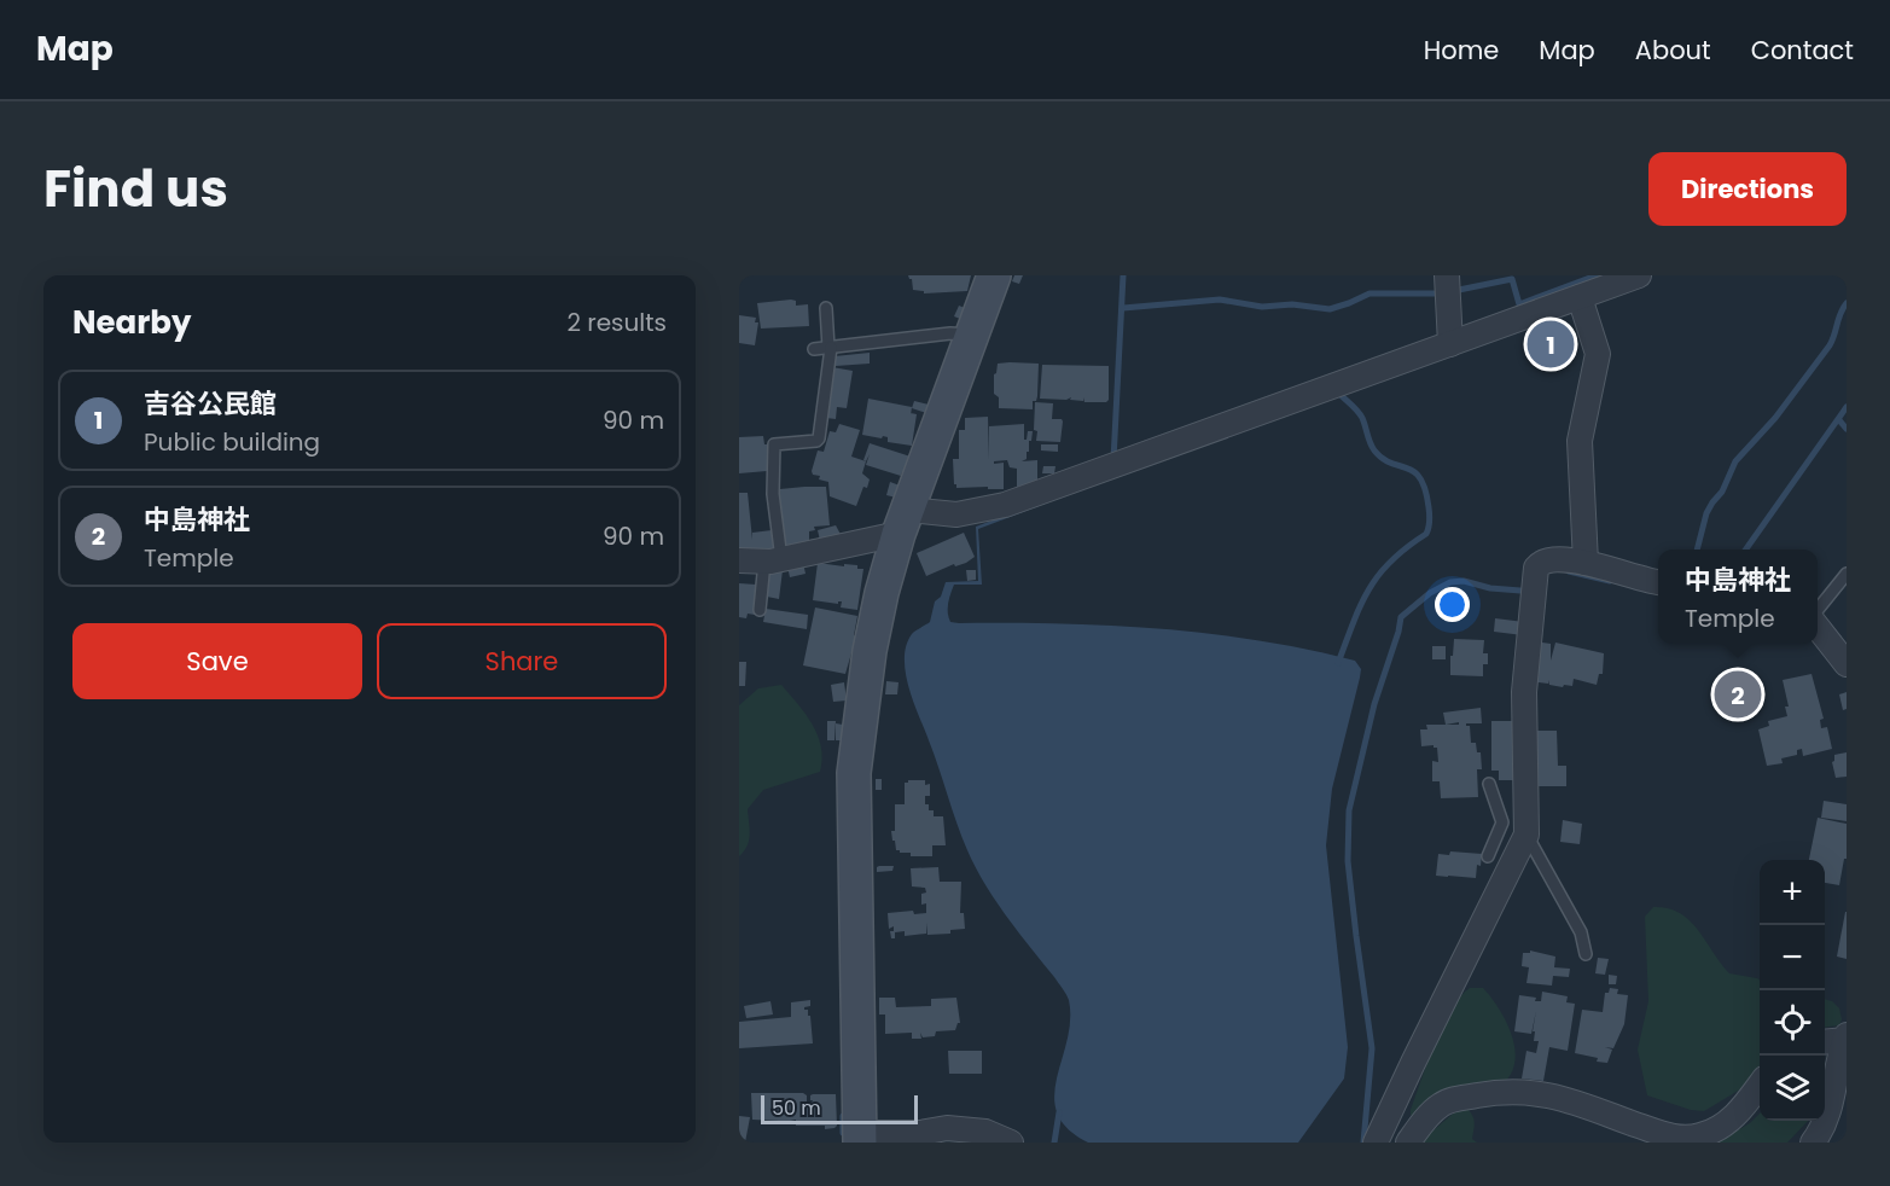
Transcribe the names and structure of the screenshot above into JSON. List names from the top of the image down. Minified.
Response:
{"scale_bar":"50 m","page":{"header":"Map","nav":["Home","Map","About","Contact"],"title":"Find us","buttons":["Directions",["Save","Share"]],"heading":["Nearby","2 results"],"pins":["1","2"],"list":[{"mark":"1","name":"吉谷公民館","note":"Public building","value":"90 m"},{"mark":"2","name":"中島神社","note":"Temple","value":"90 m"}],"popup":["中島神社","Temple"],"map_buttons":["+","−"],"scale":"50 m"}}
